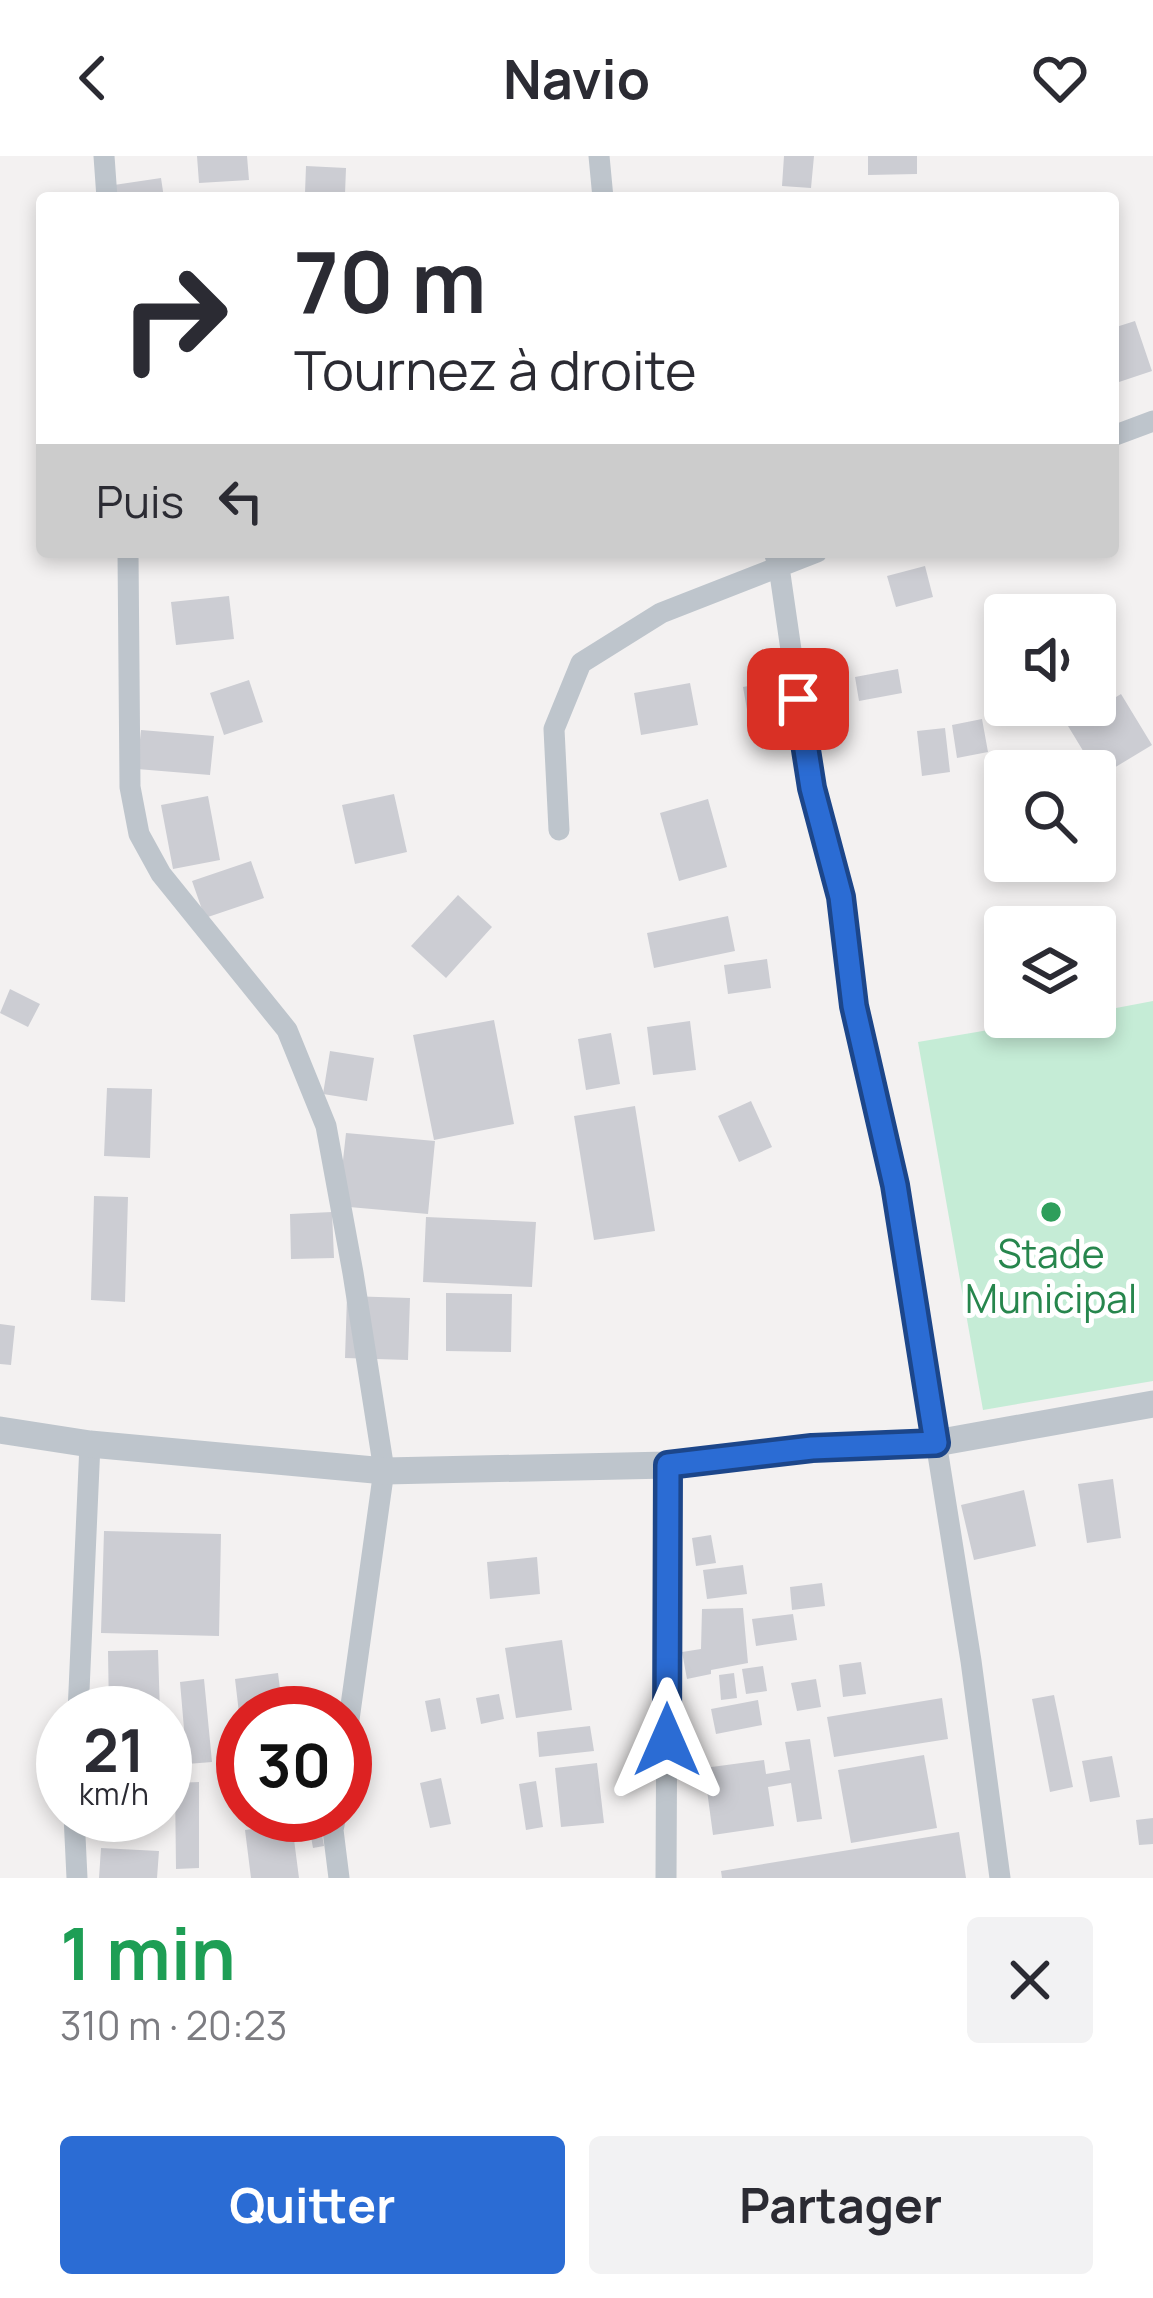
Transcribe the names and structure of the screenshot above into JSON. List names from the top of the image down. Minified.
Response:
{"places":["Stade Municipal"],"page":{"header":"Navio","turn":["70 m","Tournez à droite"],"then":"Puis","speed":"21 km/h","limit":"30","heading":["1 min","310 m · 20:23"],"buttons":["Quitter","Partager"]}}
